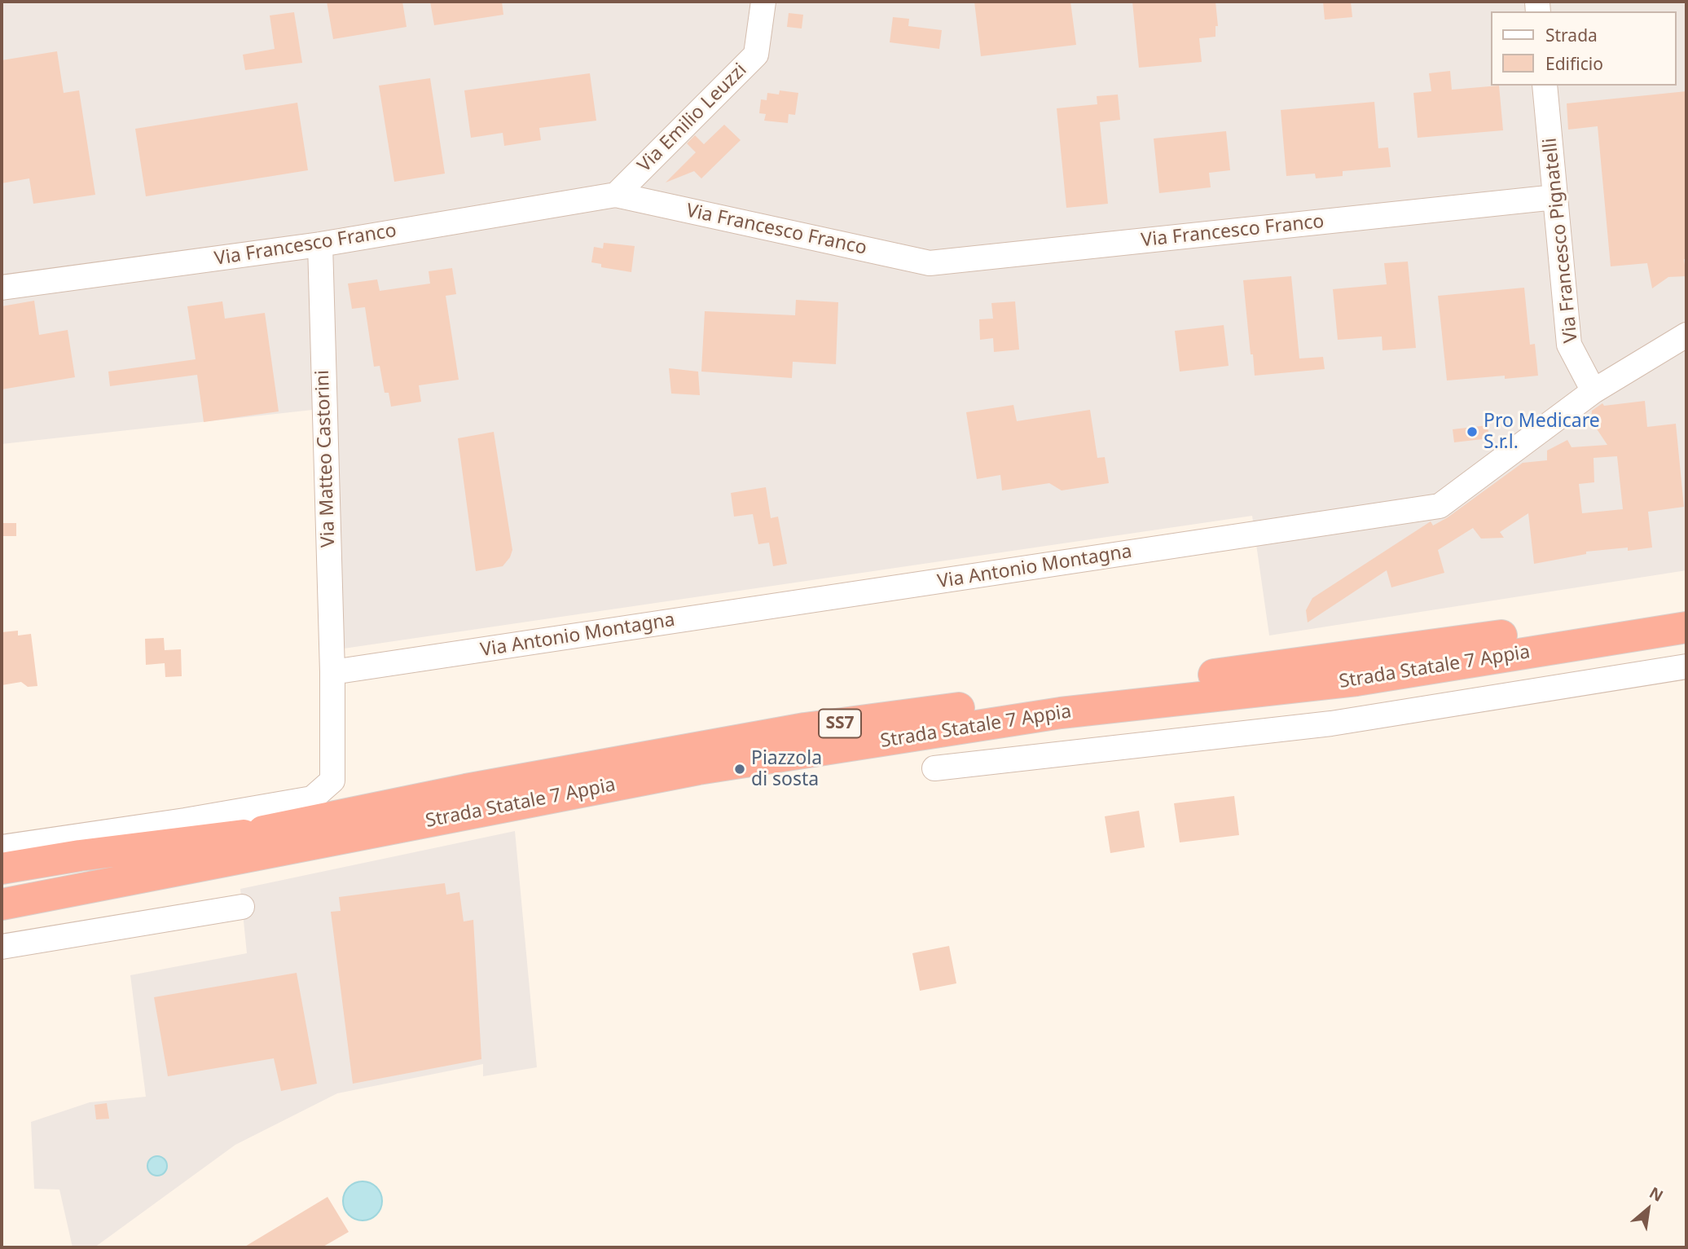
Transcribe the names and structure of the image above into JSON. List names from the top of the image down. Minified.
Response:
{"streets":{"highway":["Strada Statale 7 Appia","SS7"],"street":["Via Emilio Leuzzi","Via Francesco Franco","Via Francesco Pignatelli","Via Matteo Castorini","Via Antonio Montagna"]},"crossings":[["Via Emilio Leuzzi","Via Francesco Franco"],["Via Francesco Franco","Via Francesco Pignatelli"],["Via Francesco Franco","Via Matteo Castorini"],["Via Francesco Pignatelli","Via Antonio Montagna"],["Via Matteo Castorini","Via Antonio Montagna"]],"places":["Pro Medicare S.r.l.","Piazzola di sosta"],"legend":["Strada","Edificio"],"north":"top right"}
